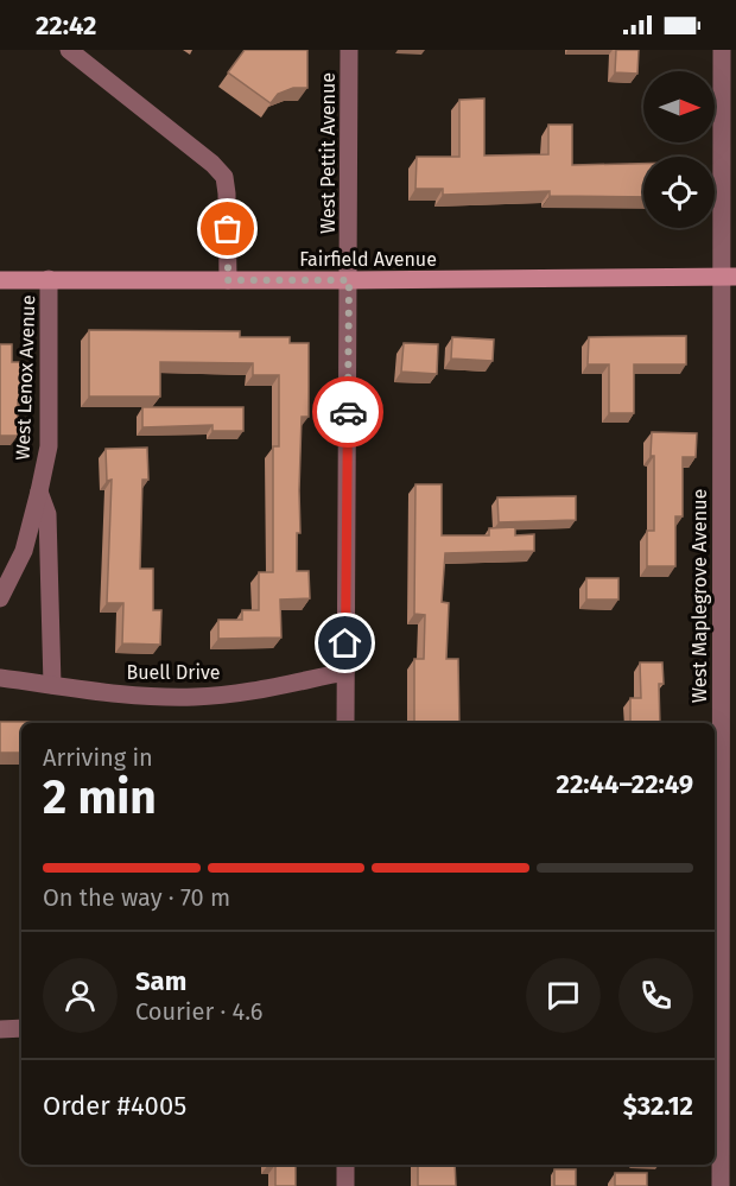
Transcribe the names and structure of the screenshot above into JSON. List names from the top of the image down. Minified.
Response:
{"streets":{"main road":["Fairfield Avenue"],"street":["West Pettit Avenue","West Lenox Avenue","West Maplegrove Avenue","Buell Drive"]},"crossings":[["West Pettit Avenue","Fairfield Avenue"],["West Pettit Avenue","Buell Drive"],["Fairfield Avenue","West Lenox Avenue"],["Fairfield Avenue","West Maplegrove Avenue"]],"north":"right","page":{"status":"22:42","heading":["2 min","Arriving in","22:44–22:49"],"panel":["Sam","Courier · 4.6","Order #4005","$32.12"],"bar":"On the way · 70 m"}}
